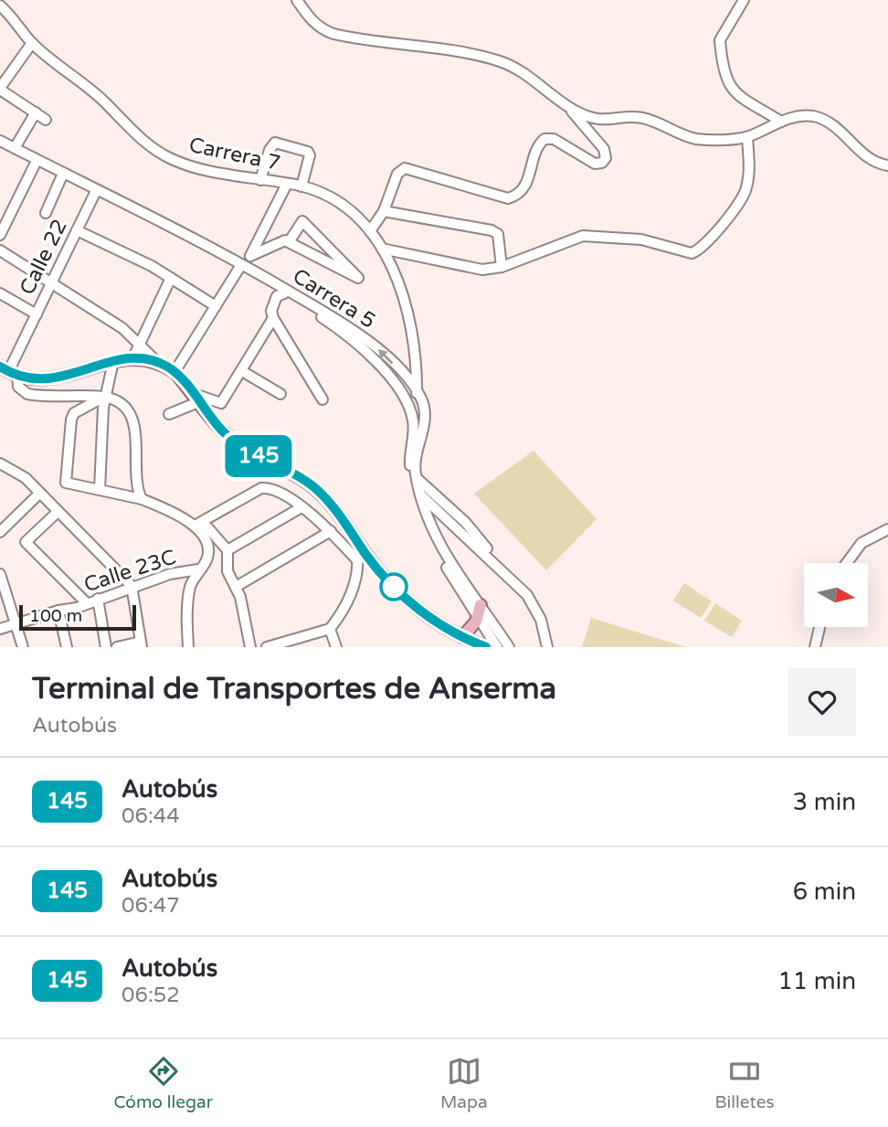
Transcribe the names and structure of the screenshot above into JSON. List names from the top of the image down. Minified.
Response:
{"streets":{"street":["Carrera 7","Calle 22","Carrera 5","Calle 23C"]},"crossings":[["Carrera 7","Carrera 5"],["Calle 22","Carrera 5"]],"lines":["bus line 145"],"scale_bar":"100 m","north":"right","page":{"on_map":"145","scale":"100 m","heading":["Terminal de Transportes de Anserma","Autobús"],"list":[{"mark":"145","name":"Autobús","note":"06:44","value":"3 min"},{"mark":"145","name":"Autobús","note":"06:47","value":"6 min"},{"mark":"145","name":"Autobús","note":"06:52","value":"11 min"}],"tabs":["Cómo llegar","Mapa","Billetes"]}}
